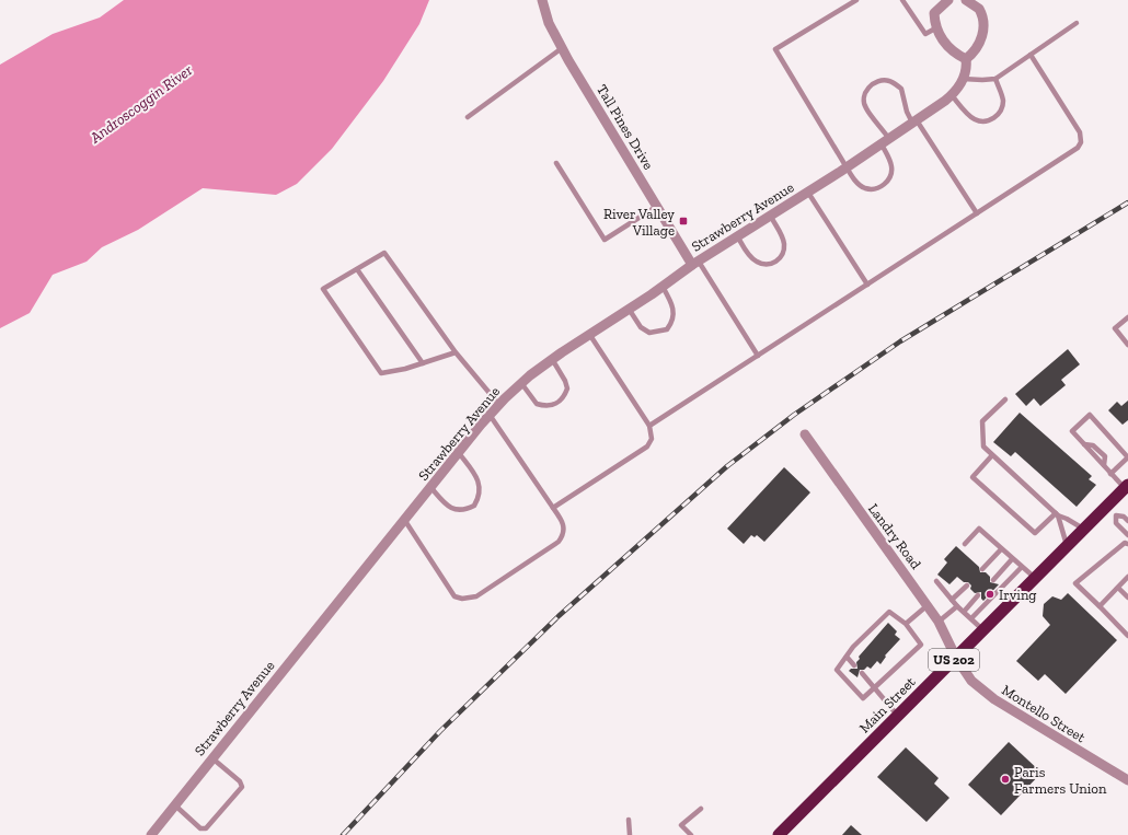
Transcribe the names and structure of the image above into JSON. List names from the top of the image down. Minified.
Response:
{"streets":{"highway":["US 202","Main Street"],"street":["Tall Pines Drive","Strawberry Avenue","Landry Road","Montello Street"]},"crossings":[["Tall Pines Drive","Strawberry Avenue"],["Landry Road","Main Street"],["Landry Road","Montello Street"],["Main Street","Montello Street"]],"water":["Androscoggin River"],"places":{"transit":["River Valley Village"],"other":["Irving","Paris Farmers Union"]}}
